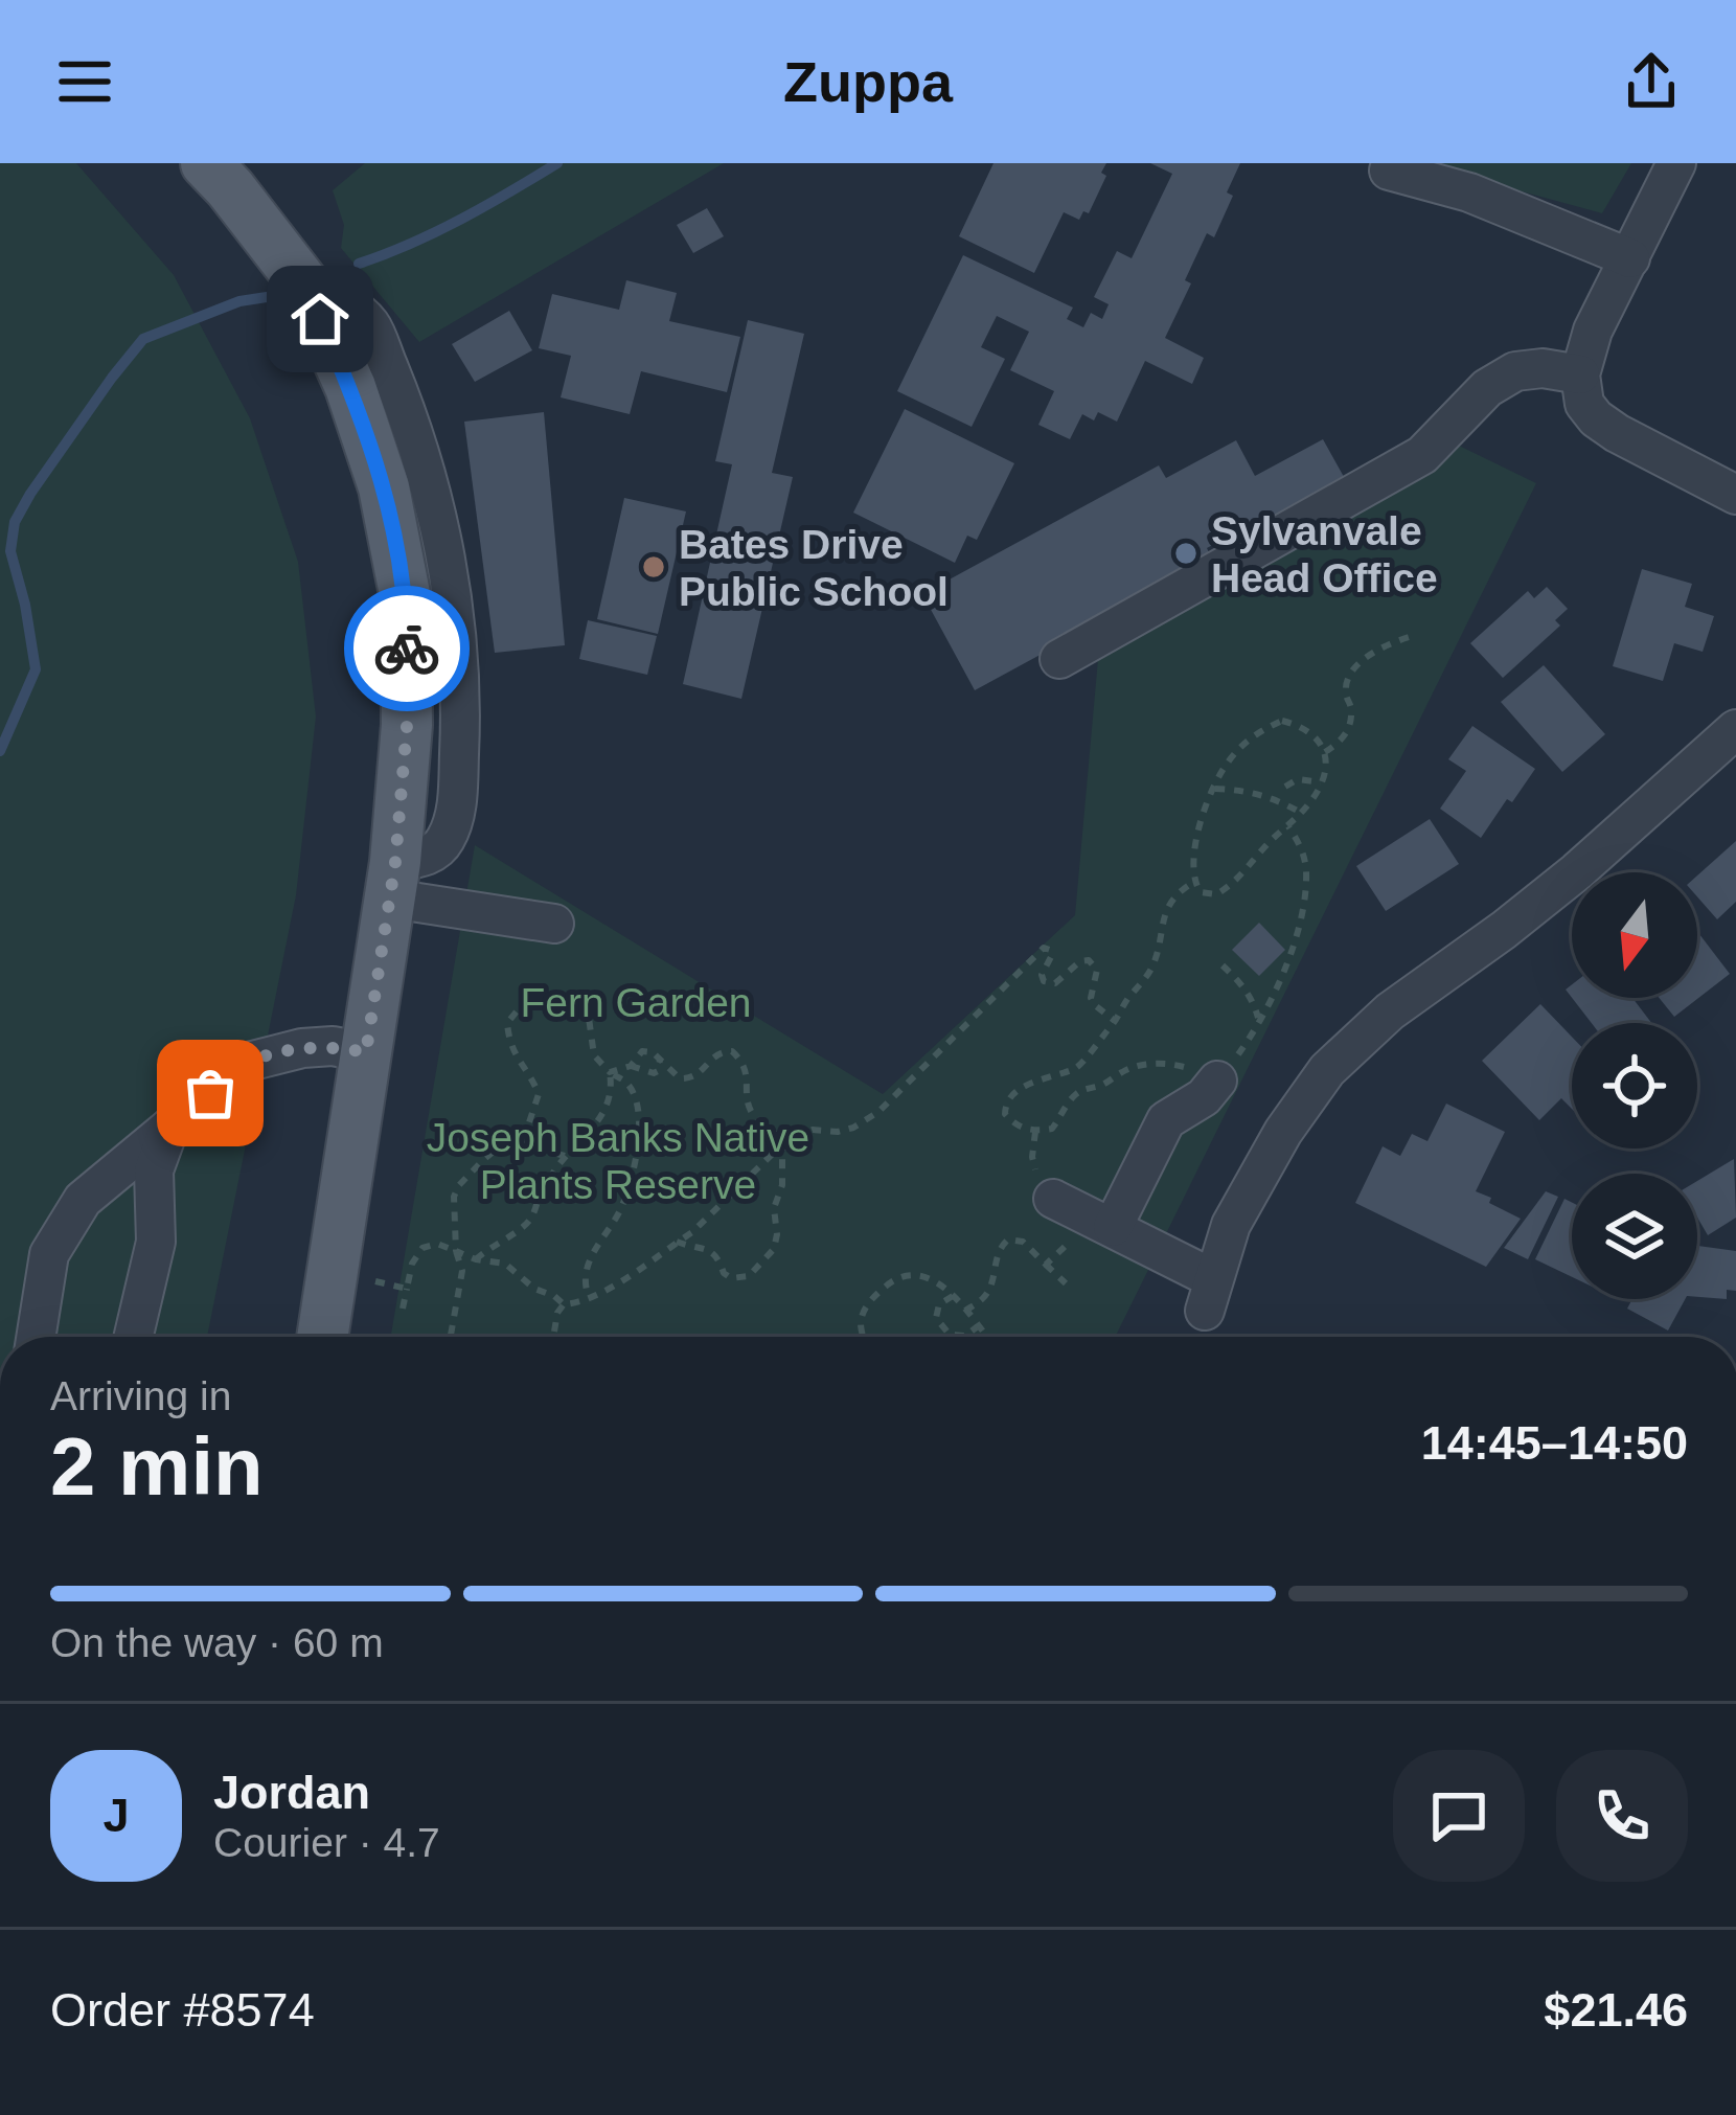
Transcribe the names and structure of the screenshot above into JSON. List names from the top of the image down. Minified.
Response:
{"parks":["Fern Garden","Joseph Banks Native Plants Reserve"],"places":["Sylvanvale Head Office","Bates Drive Public School"],"north":"bottom","page":{"header":"Zuppa","heading":["2 min","Arriving in","14:45–14:50"],"panel":["Jordan","Courier · 4.7","Order #8574","$21.46"],"bar":"On the way · 60 m","round":"J"}}
